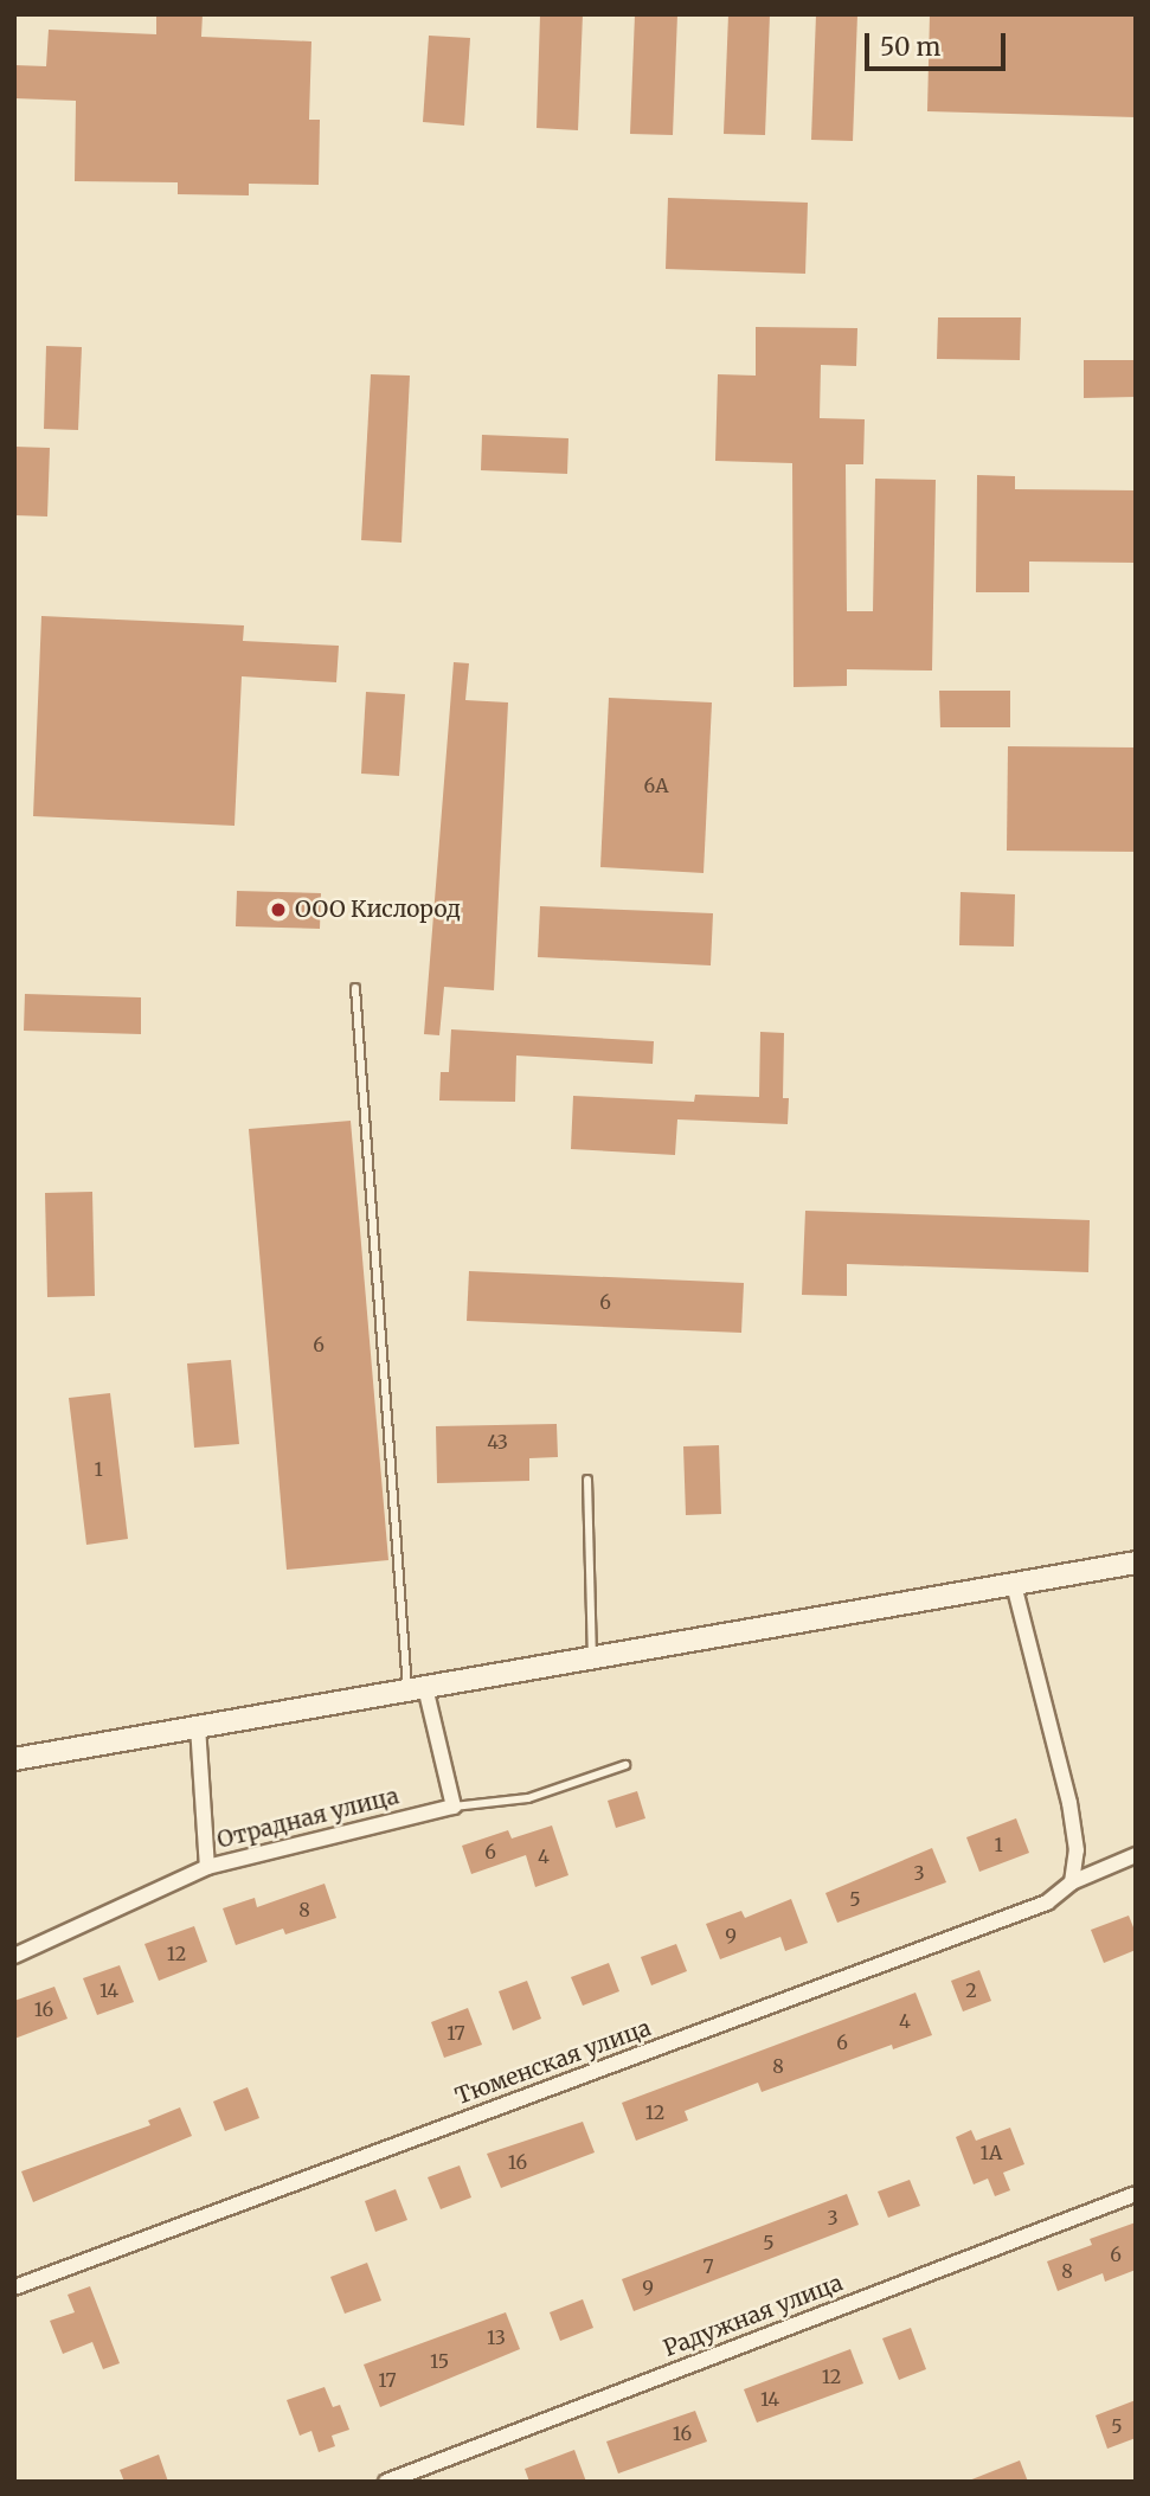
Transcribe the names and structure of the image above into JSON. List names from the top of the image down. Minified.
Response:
{"streets":{"street":["Отрадная улица","Тюменская улица","Радужная улица"]},"places":["ООО Кислород"],"house_numbers":["6А","6","6","43","1","1","6","4","3","5","8","9","12","14","2","16","4","17","6","8","12","1А","16","3","5","6","7","8","9","13","15","12","17","14","5","16"],"scale_bar":"50 m"}
